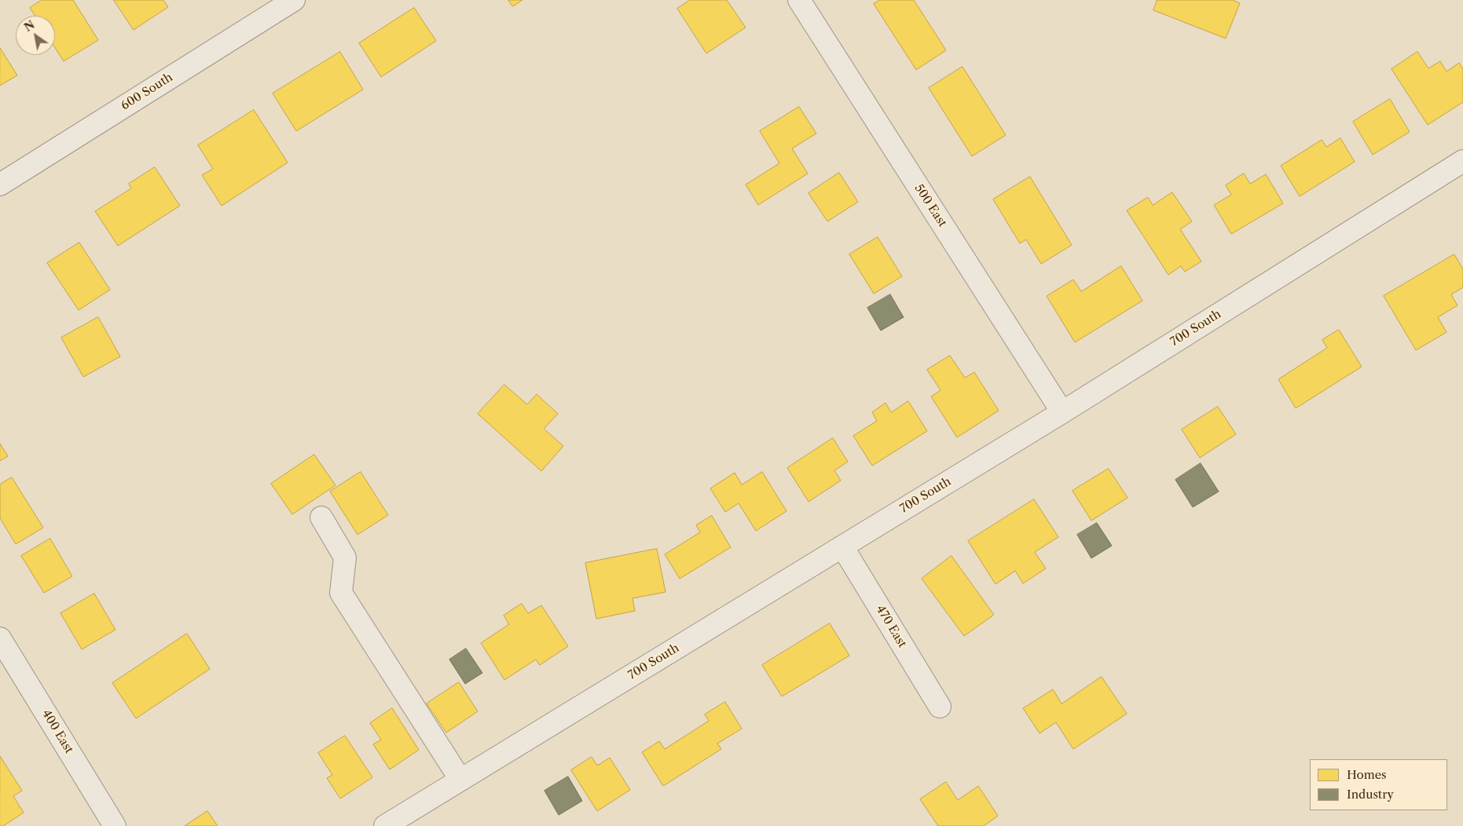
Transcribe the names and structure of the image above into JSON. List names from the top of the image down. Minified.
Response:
{"streets":{"street":["600 South","500 East","700 South","470 East","400 East"]},"crossings":[["500 East","700 South"],["700 South","470 East"]],"legend":["Homes","Industry"],"north":"top left"}
